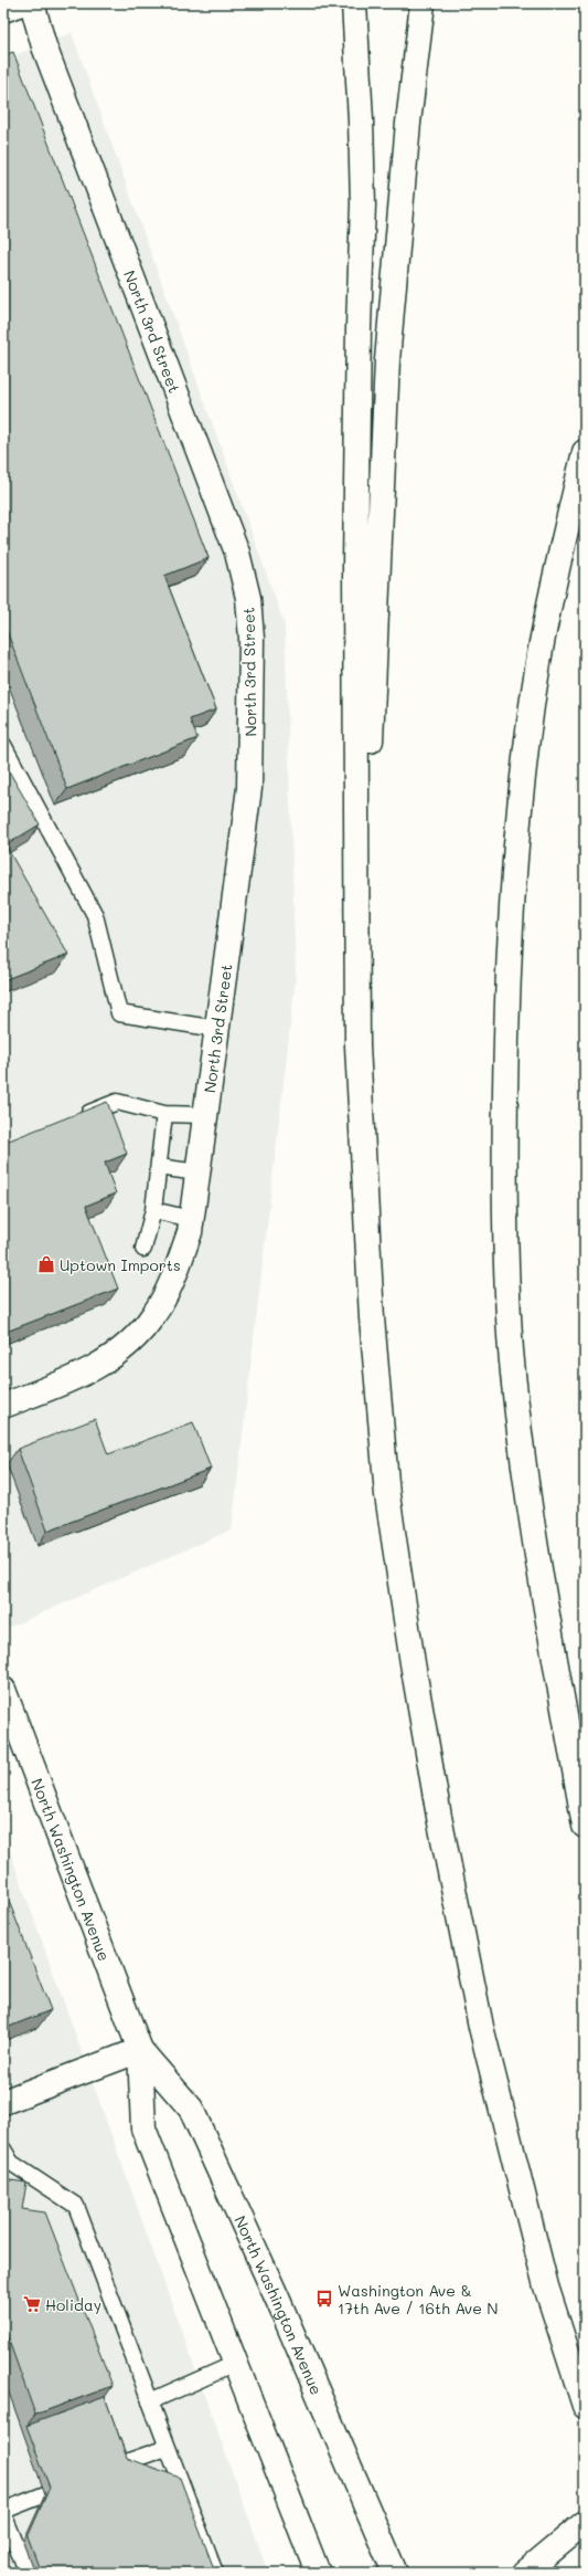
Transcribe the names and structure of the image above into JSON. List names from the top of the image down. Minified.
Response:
{"streets":{"main road":["North 3rd Street","North Washington Avenue"]},"places":{"shop":["Uptown Imports"],"bus stop":["Washington Ave & 17th Ave / 16th Ave N"],"supermarket":["Holiday"]}}
